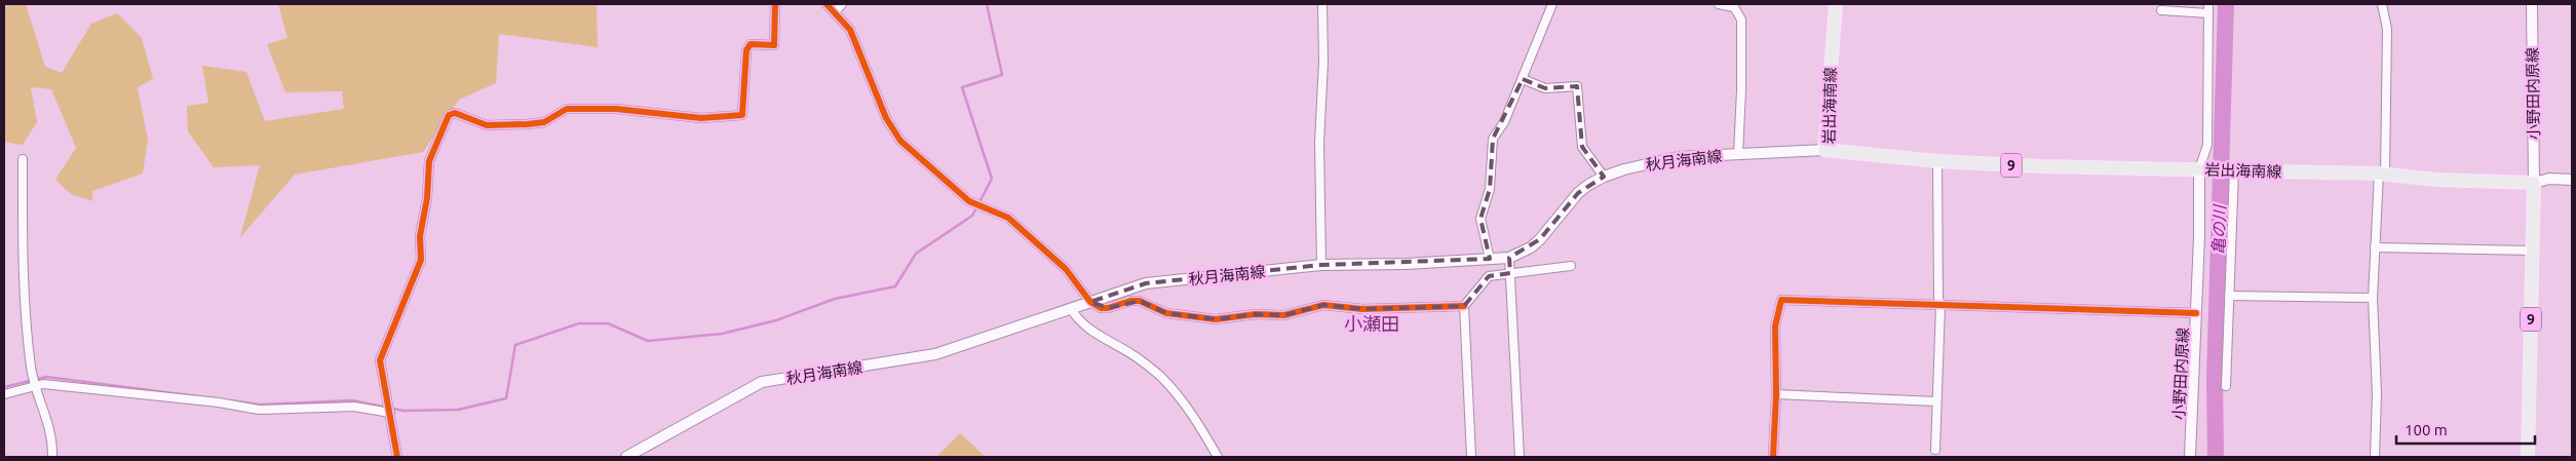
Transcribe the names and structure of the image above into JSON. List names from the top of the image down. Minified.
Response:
{"streets":{"main road":["小野田内原線","岩出海南線","秋月海南線","9"]},"crossings":[["小野田内原線","岩出海南線"],["小野田内原線","9"],["岩出海南線","秋月海南線"],["岩出海南線","9"]],"districts":["小瀬田"],"water":["亀の川"],"scale_bar":"100 m"}
